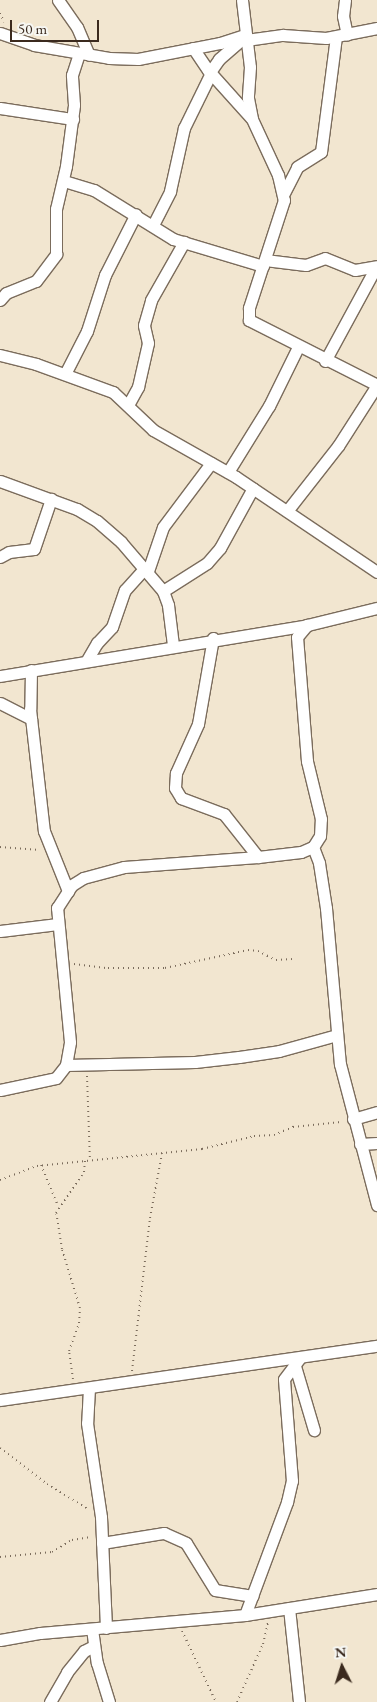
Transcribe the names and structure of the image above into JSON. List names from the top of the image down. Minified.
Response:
{"scale_bar":"50 m","north":"top"}
